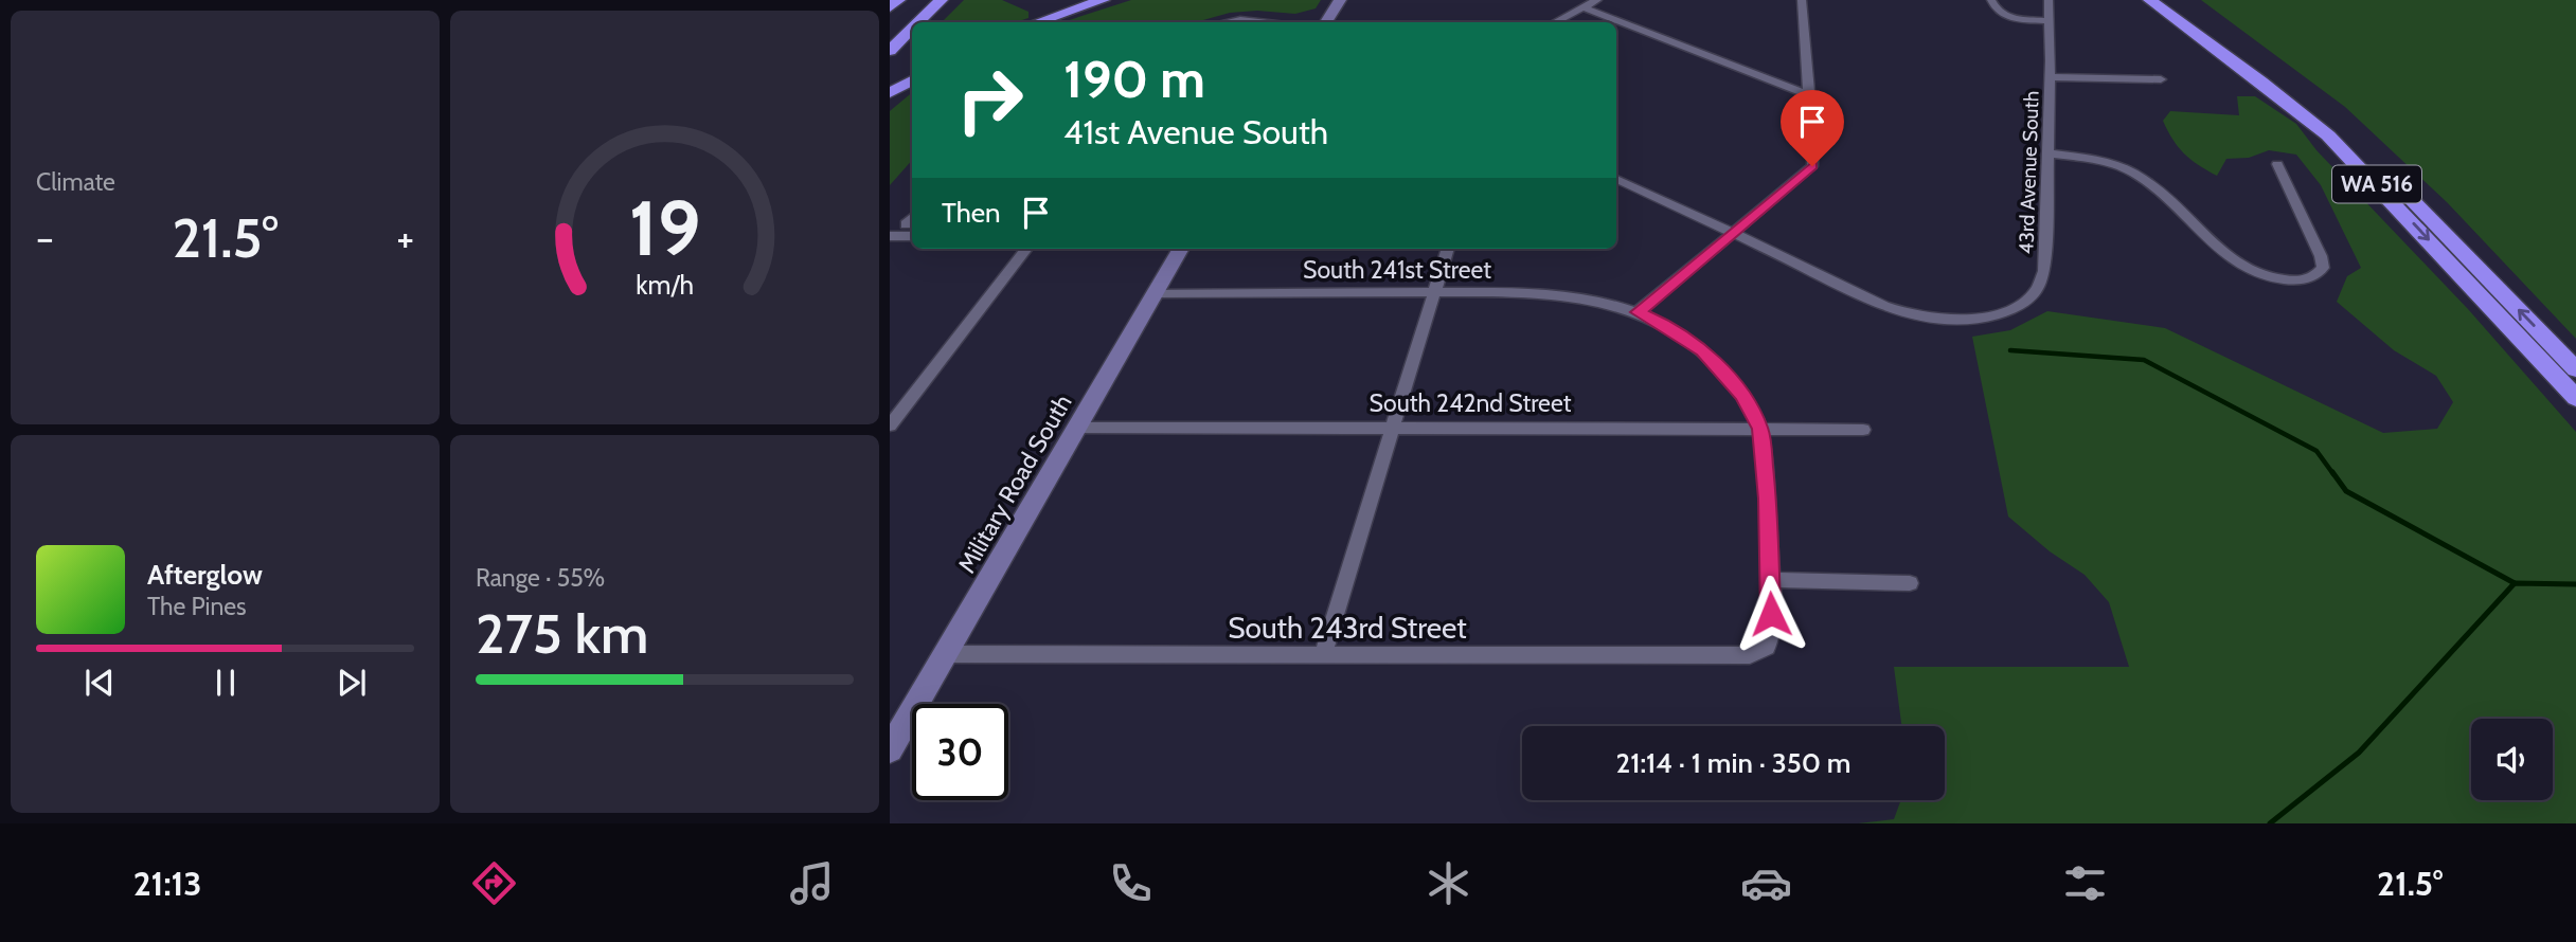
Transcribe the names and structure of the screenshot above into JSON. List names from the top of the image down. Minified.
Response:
{"streets":{"highway":["WA 516"],"main road":["Military Road South"],"street":["43rd Avenue South","South 241st Street","South 242nd Street","South 243rd Street"]},"crossings":[["South 241st Street","South 242nd Street"],["South 241st Street","Military Road South"],["South 242nd Street","Military Road South"],["Military Road South","South 243rd Street"]],"page":{"tile":["Climate",["Range · 55%","275 km"]],"turn":["190 m","41st Avenue South"],"then":"Then","heat":["−","21.5°","+"],"song":["Afterglow","The Pines"],"limit":"30","trip":"21:14 · 1 min · 350 m","tabs":["21:13","21.5°"],"gauge":["19","km/h"]}}
